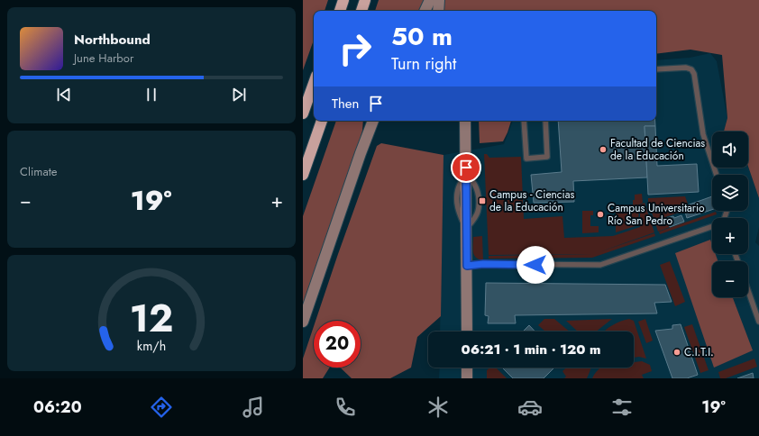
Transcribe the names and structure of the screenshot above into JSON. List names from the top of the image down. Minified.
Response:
{"places":{"other":["Facultad de Ciencias de la Educación","Campus Universitario Río San Pedro","C.I.T.I."],"transit":["Campus - Ciencias de la Educación"]},"page":{"turn":["50 m","Turn right"],"song":["Northbound","June Harbor"],"then":"Then","tile":"Climate","map_buttons":["+","−"],"heat":["−","19°","+"],"limit":"20","trip":"06:21 · 1 min · 120 m","tabs":["06:20","19°"],"gauge":["12","km/h"]}}
